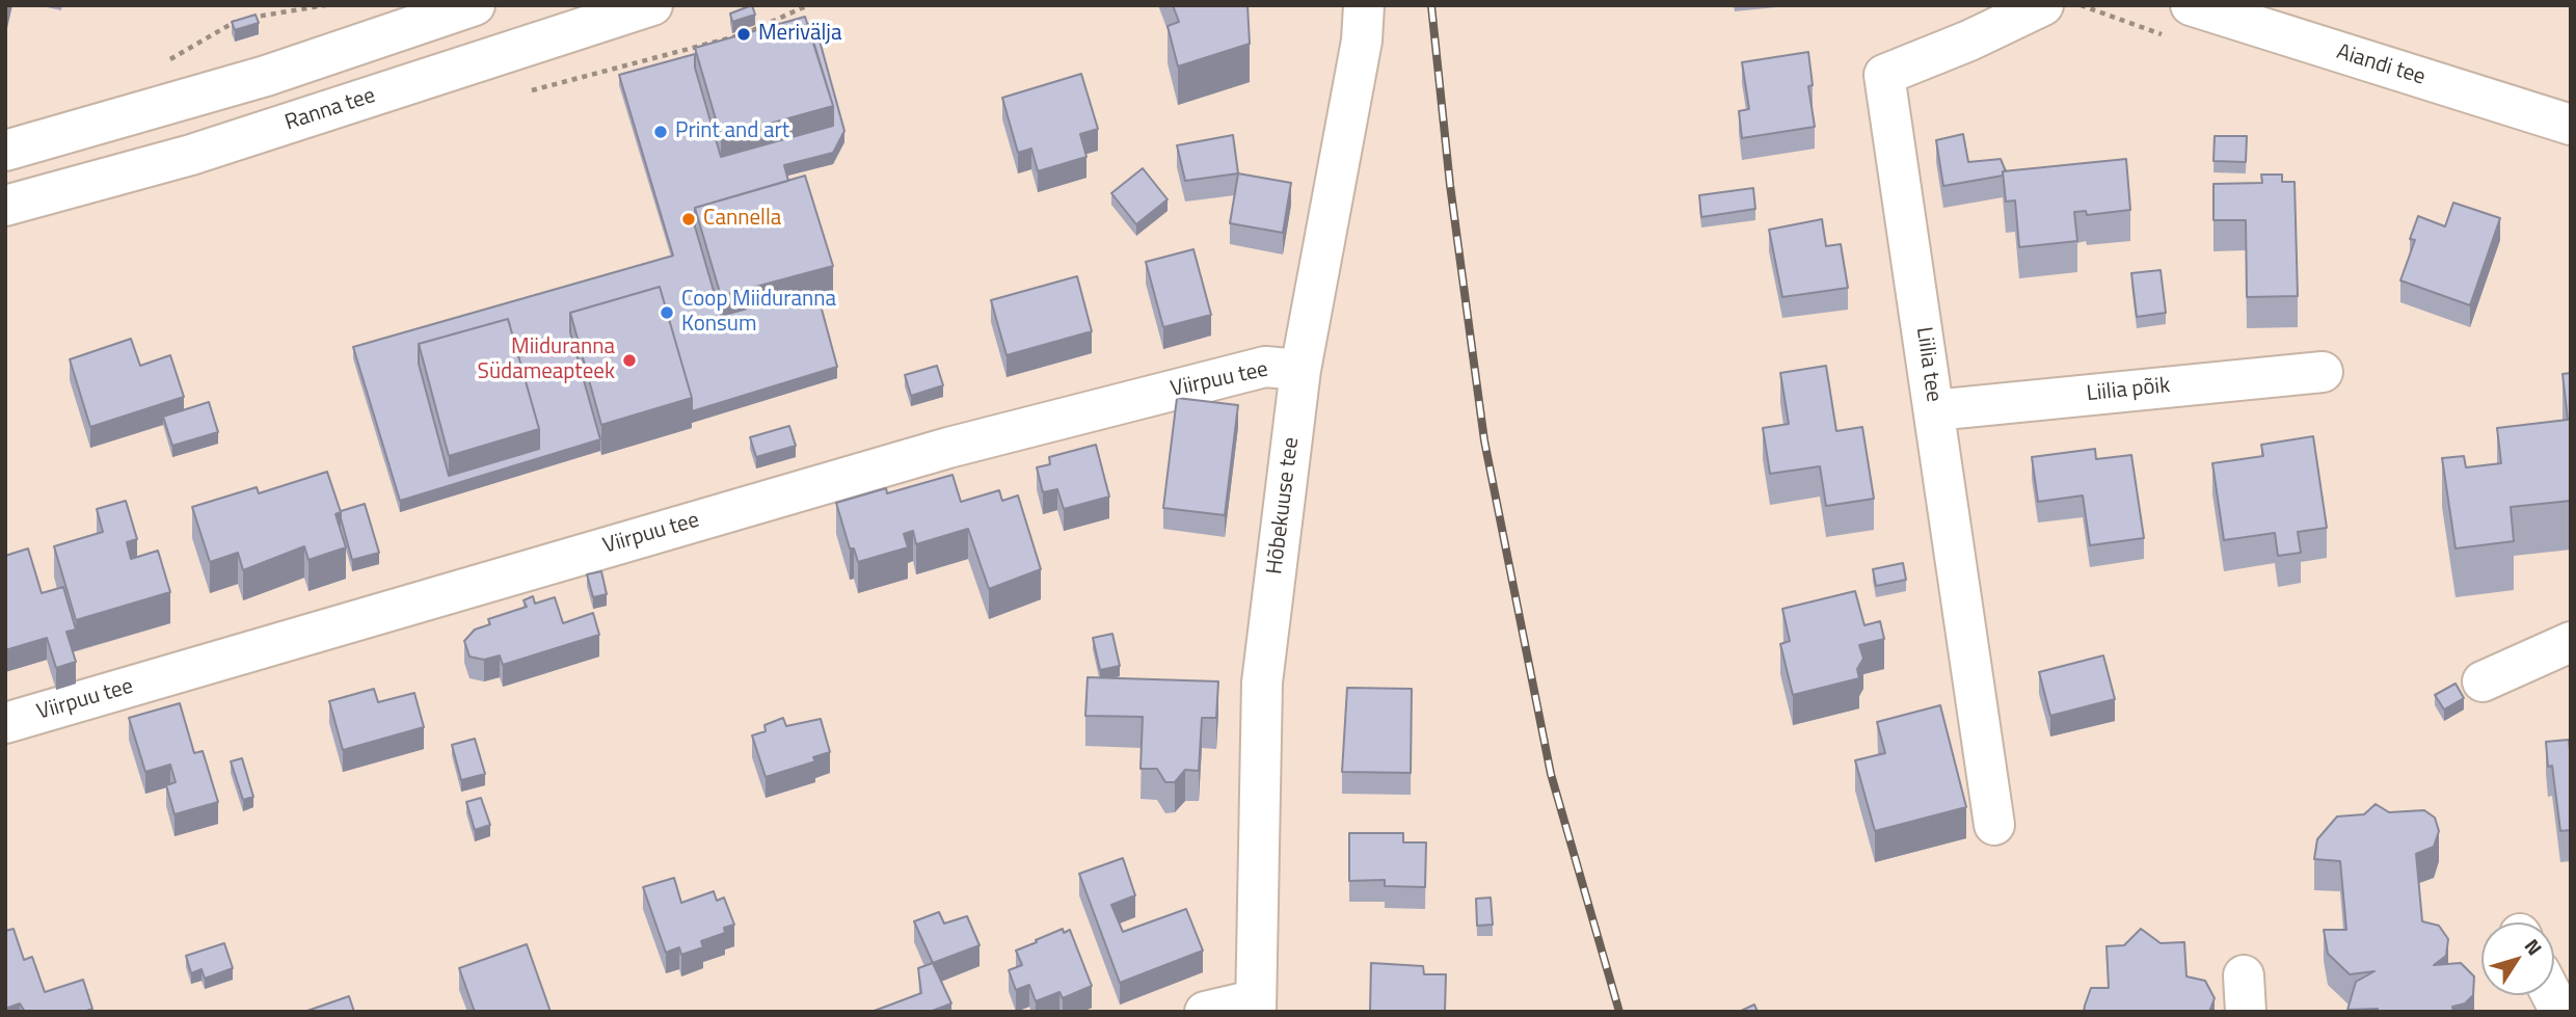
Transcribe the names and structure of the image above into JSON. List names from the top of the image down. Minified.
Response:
{"streets":{"street":["Aiandi tee","Ranna tee","Liilia tee","Viirpuu tee","Liilia põik","Hõbekuuse tee"]},"crossings":[["Liilia tee","Liilia põik"],["Viirpuu tee","Hõbekuuse tee"]],"places":["Merivälja","Print and art","Cannella","Coop Miiduranna Konsum","Miiduranna Südameapteek"],"north":"top right"}
